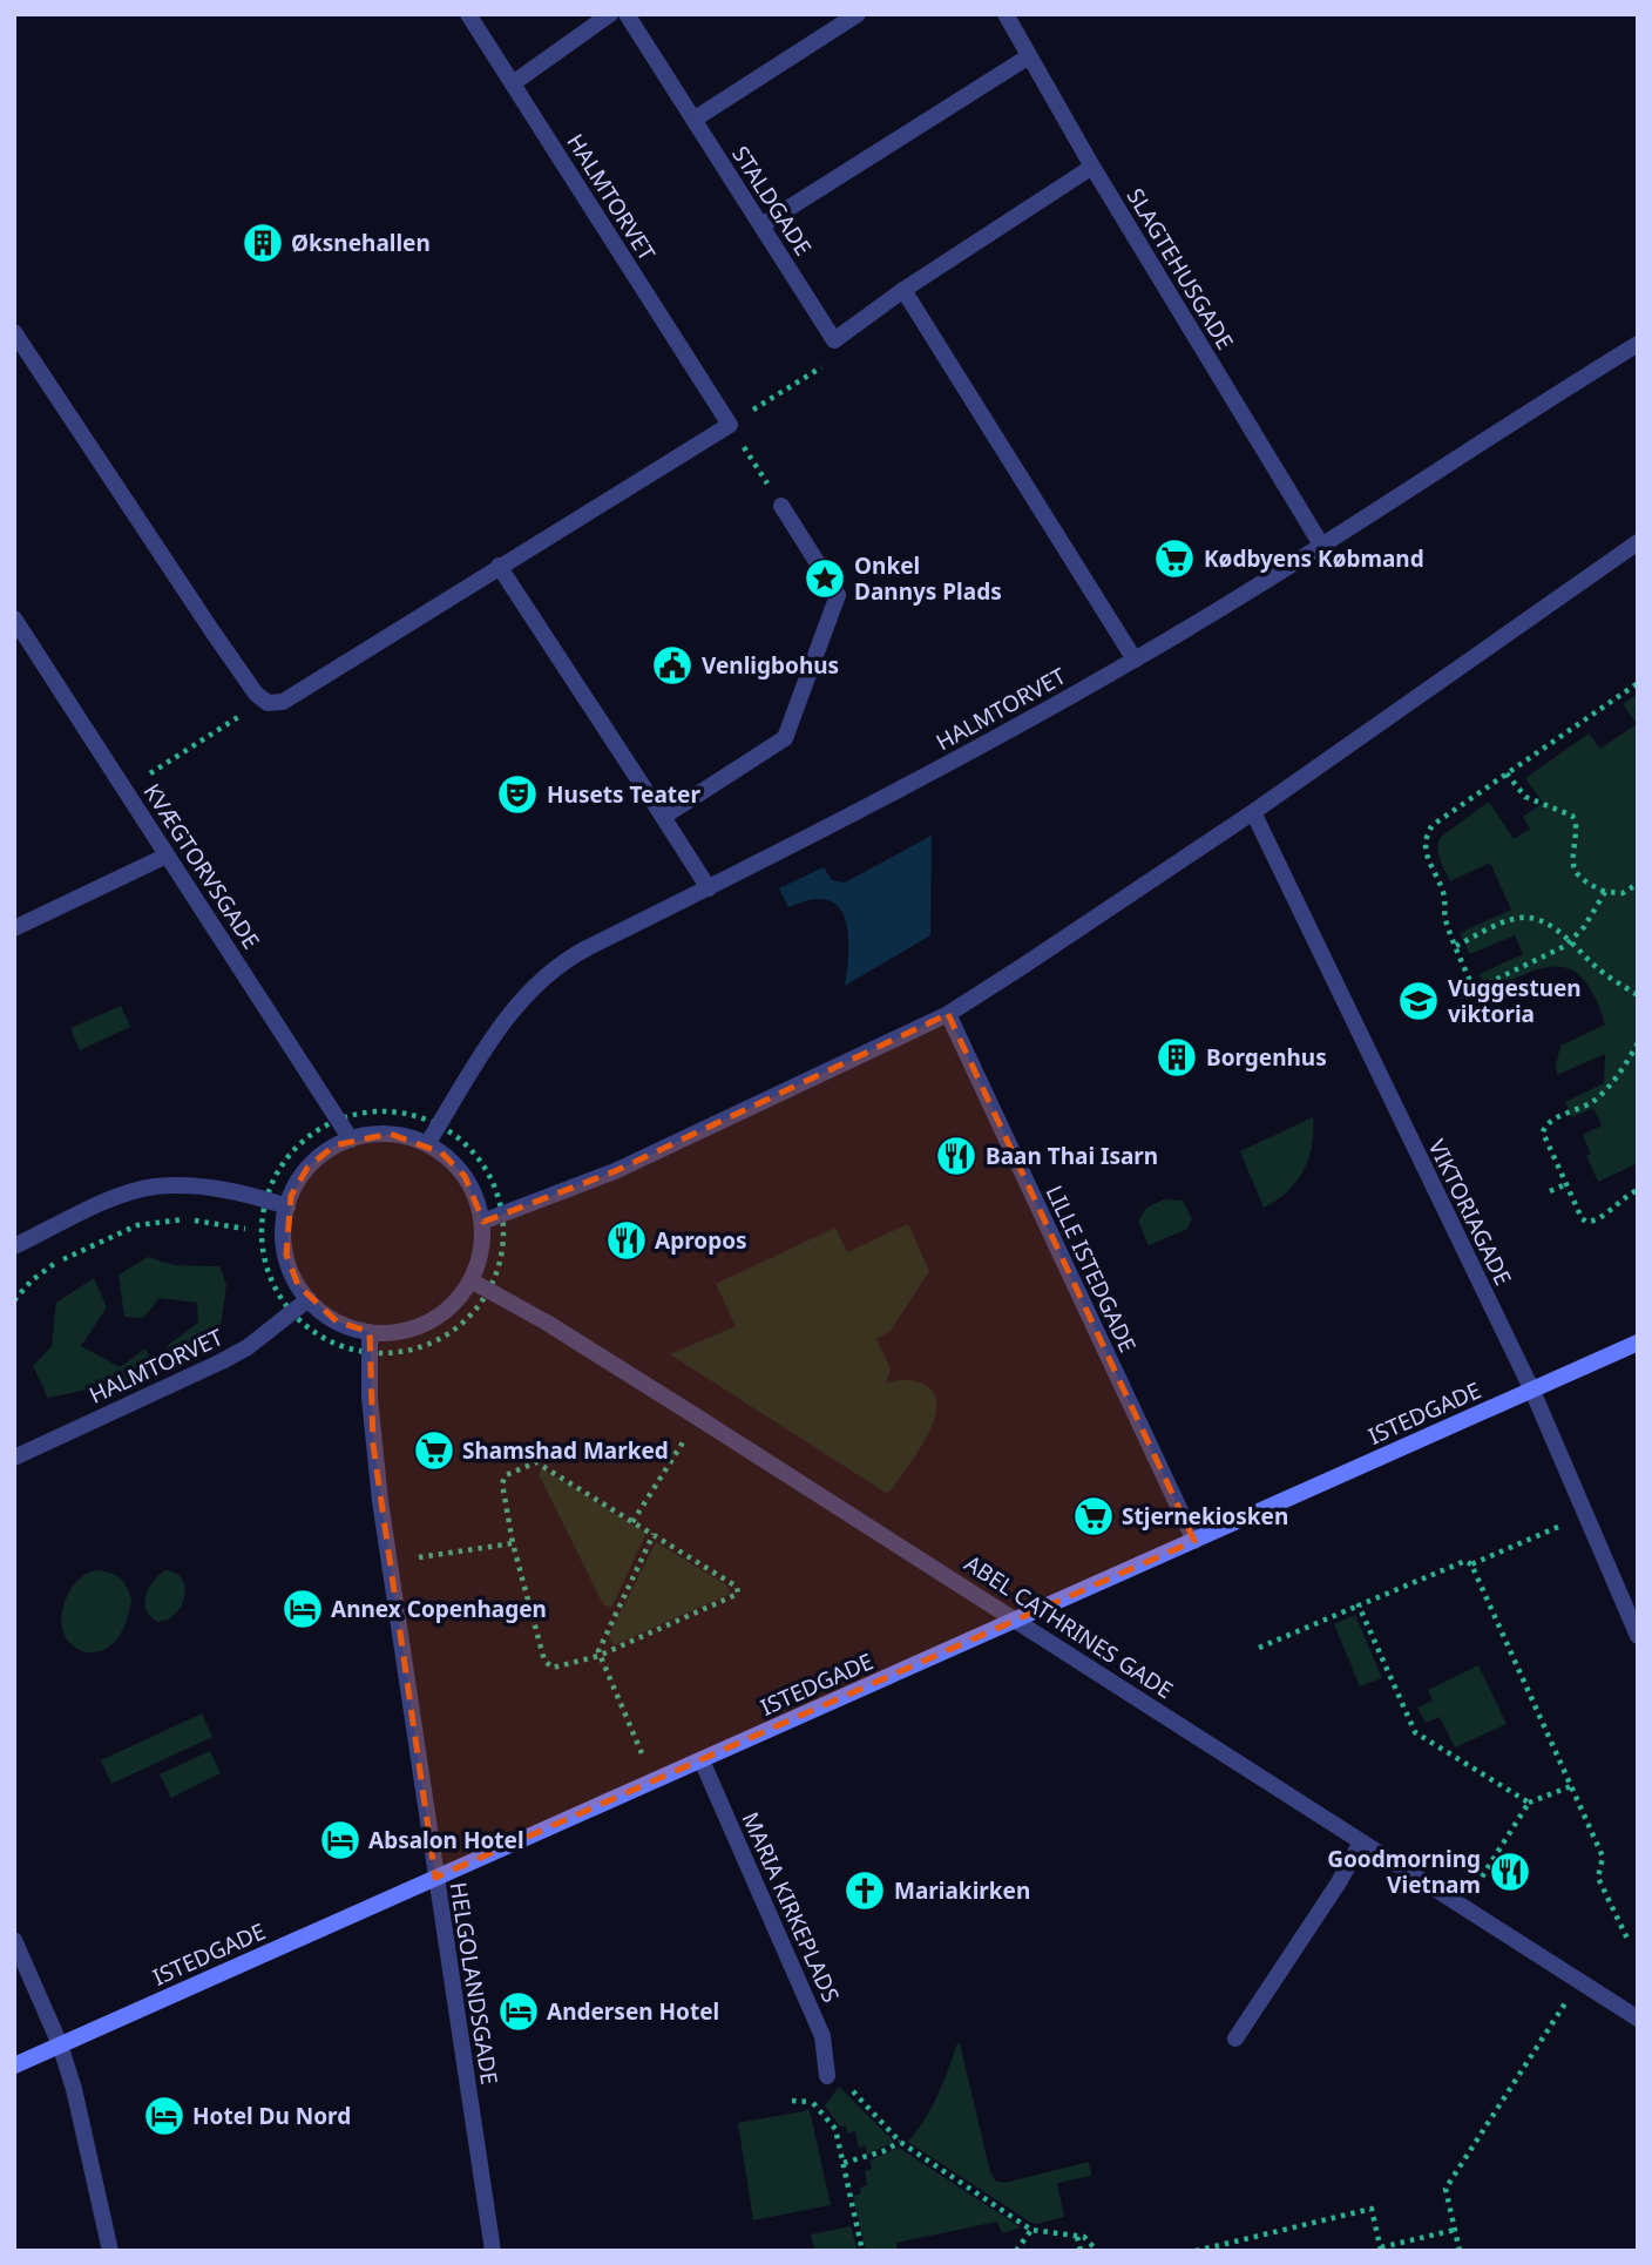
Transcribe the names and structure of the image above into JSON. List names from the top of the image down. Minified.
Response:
{"streets":{"street":["HALMTORVET","STALDGADE","SLAGTEHUSGADE","KVÆGTORVSGADE","VIKTORIAGADE","LILLE ISTEDGADE","ISTEDGADE","ABEL CATHRINES GADE","MARIA KIRKEPLADS","HELGOLANDSGADE"]},"crossings":[["HALMTORVET","SLAGTEHUSGADE"],["HALMTORVET","KVÆGTORVSGADE"],["HALMTORVET","ABEL CATHRINES GADE"],["HALMTORVET","HELGOLANDSGADE"],["KVÆGTORVSGADE","ABEL CATHRINES GADE"],["KVÆGTORVSGADE","HELGOLANDSGADE"],["VIKTORIAGADE","ISTEDGADE"],["LILLE ISTEDGADE","ISTEDGADE"],["ISTEDGADE","ABEL CATHRINES GADE"],["ISTEDGADE","MARIA KIRKEPLADS"],["ISTEDGADE","HELGOLANDSGADE"],["ABEL CATHRINES GADE","HELGOLANDSGADE"]],"places":{"building":["Øksnehallen","Borgenhus"],"supermarket":["Kødbyens Købmand","Shamshad Marked","Stjernekiosken"],"place":["Onkel Dannys Plads"],"public building":["Venligbohus"],"theatre":["Husets Teater"],"school or university":["Vuggestuen viktoria"],"restaurant":["Baan Thai Isarn","Apropos","Goodmorning Vietnam"],"hotel":["Annex Copenhagen","Absalon Hotel","Andersen Hotel","Hotel Du Nord"],"church":["Mariakirken"]}}
